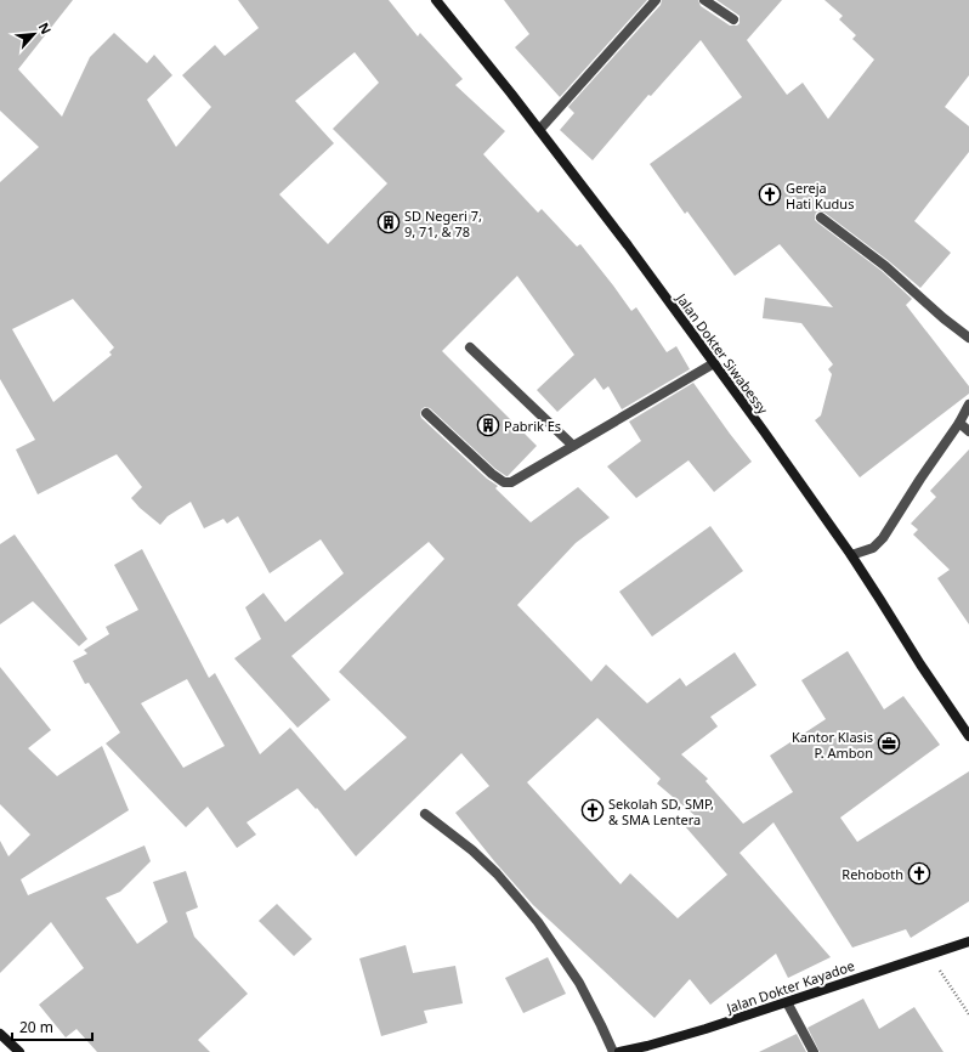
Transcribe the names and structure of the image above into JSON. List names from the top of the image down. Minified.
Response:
{"streets":{"main road":["Jalan Dokter Siwabessy","Jalan Dokter Kayadoe"]},"places":{"church":["Gereja Hati Kudus","Sekolah SD, SMP, & SMA Lentera","Rehoboth"],"building":["SD Negeri 7, 9, 71, & 78","Pabrik Es"],"office":["Kantor Klasis P. Ambon"]},"scale_bar":"20 m","north":"top right"}
